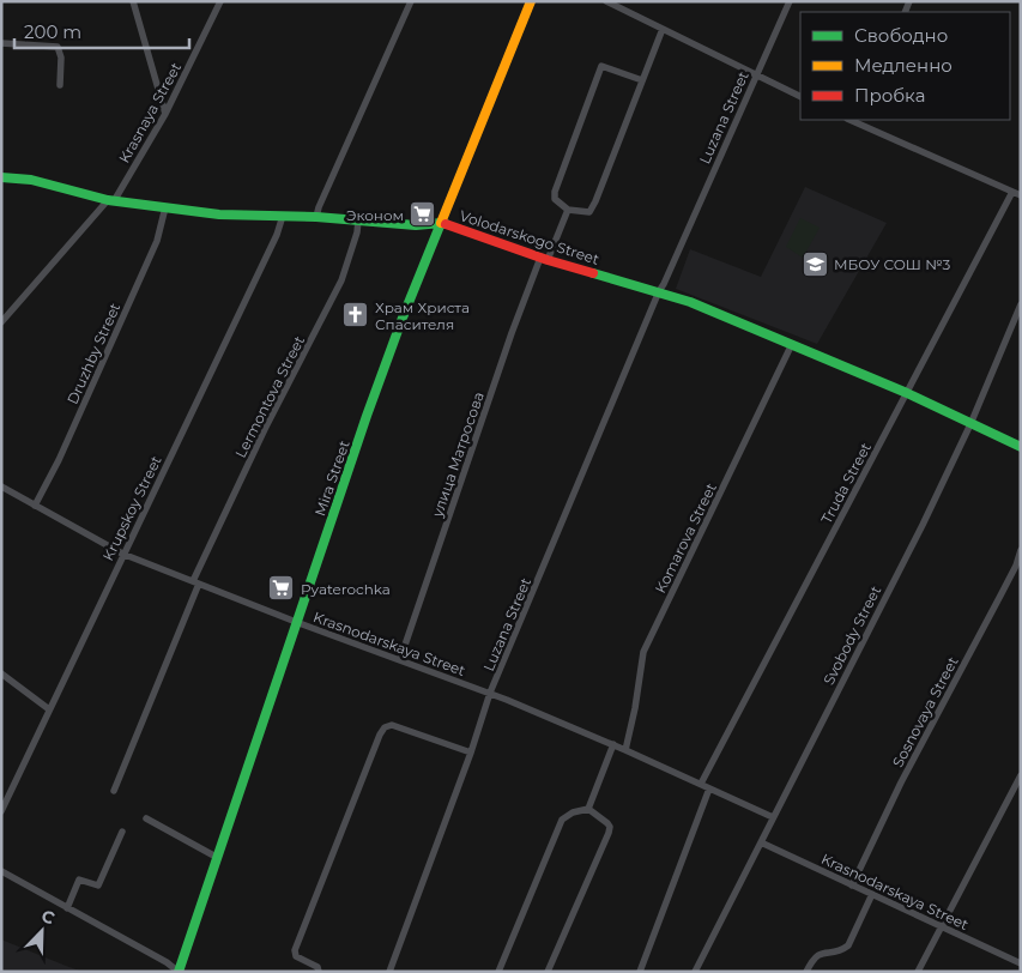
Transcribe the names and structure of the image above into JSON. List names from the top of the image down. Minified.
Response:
{"streets":{"street":["Krasnaya Street","Luzana Street","Volodarskogo Street","Druzhby Street","Lermontova Street","улица Матросова","Mira Street","Truda Street","Krupskoy Street","Komarova Street","Svobody Street","Krasnodarskaya Street","Sosnovaya Street"]},"crossings":[["Krasnaya Street","Volodarskogo Street"],["Luzana Street","Volodarskogo Street"],["Luzana Street","Krasnodarskaya Street"],["Volodarskogo Street","Druzhby Street"],["Volodarskogo Street","Lermontova Street"],["Volodarskogo Street","улица Матросова"],["Volodarskogo Street","Mira Street"],["Volodarskogo Street","Truda Street"],["Volodarskogo Street","Krupskoy Street"],["Volodarskogo Street","Komarova Street"],["Volodarskogo Street","Svobody Street"],["Druzhby Street","Krasnodarskaya Street"],["Lermontova Street","Krasnodarskaya Street"],["улица Матросова","Krasnodarskaya Street"],["Mira Street","Krasnodarskaya Street"],["Truda Street","Krasnodarskaya Street"],["Krupskoy Street","Krasnodarskaya Street"],["Komarova Street","Krasnodarskaya Street"],["Svobody Street","Krasnodarskaya Street"],["Krasnodarskaya Street","Sosnovaya Street"]],"places":{"supermarket":["Эконом","Pyaterochka"],"school or university":["МБОУ СОШ №3"],"church":["Храм Христа Спасителя"]},"legend":["Свободно","Медленно","Пробка"],"scale_bar":"200 m","north":"top right"}
